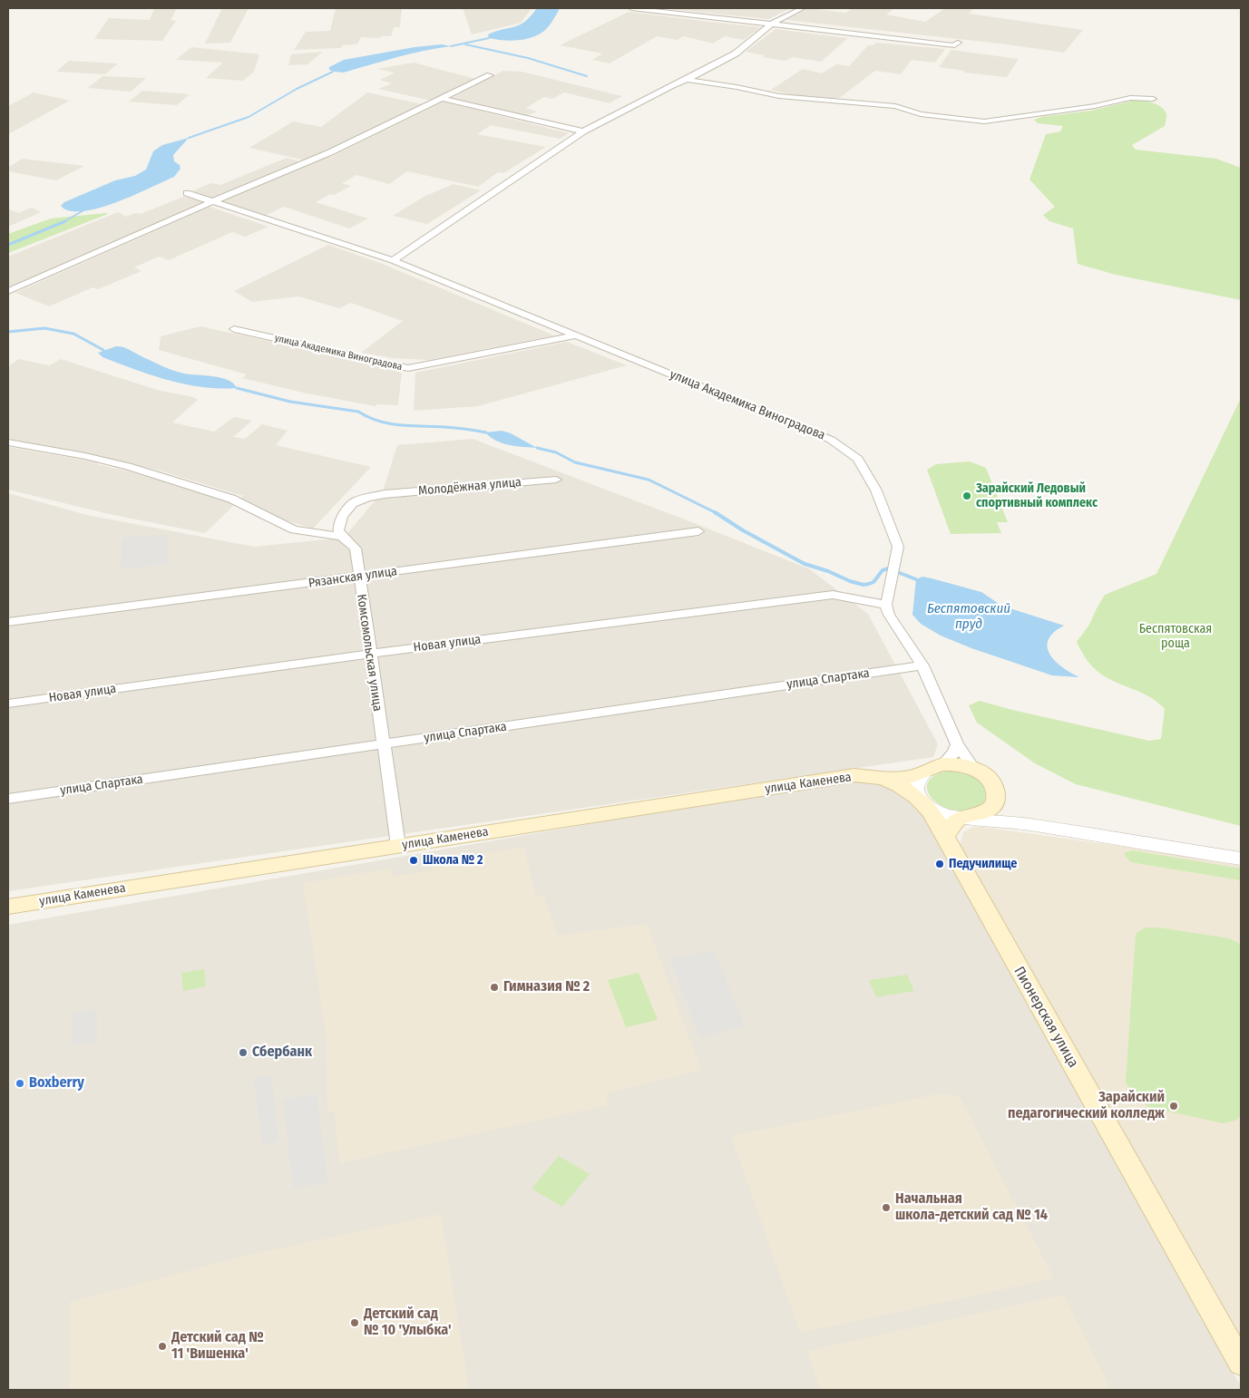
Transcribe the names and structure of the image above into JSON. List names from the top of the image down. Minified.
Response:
{"streets":{"main road":["улица Каменева","Пионерская улица"],"street":["улица Академика Виноградова","Молодёжная улица","Рязанская улица","Новая улица","Комсомольская улица","улица Спартака"]},"crossings":[["улица Академика Виноградова","Новая улица"],["Молодёжная улица","Комсомольская улица"],["Рязанская улица","Комсомольская улица"],["Новая улица","Комсомольская улица"],["Комсомольская улица","улица Спартака"],["Комсомольская улица","улица Каменева"]],"water":["Беспятовский пруд"],"parks":["Беспятовская роща"],"places":["Зарайский Ледовый спортивный комплекс","Школа № 2","Педучилище","Гимназия № 2","Сбербанк","Boxberry","Зарайский педагогический колледж","Начальная школа-детский сад № 14","Детский сад № 10 'Улыбка'","Детский сад № 11 'Вишенка'"]}
